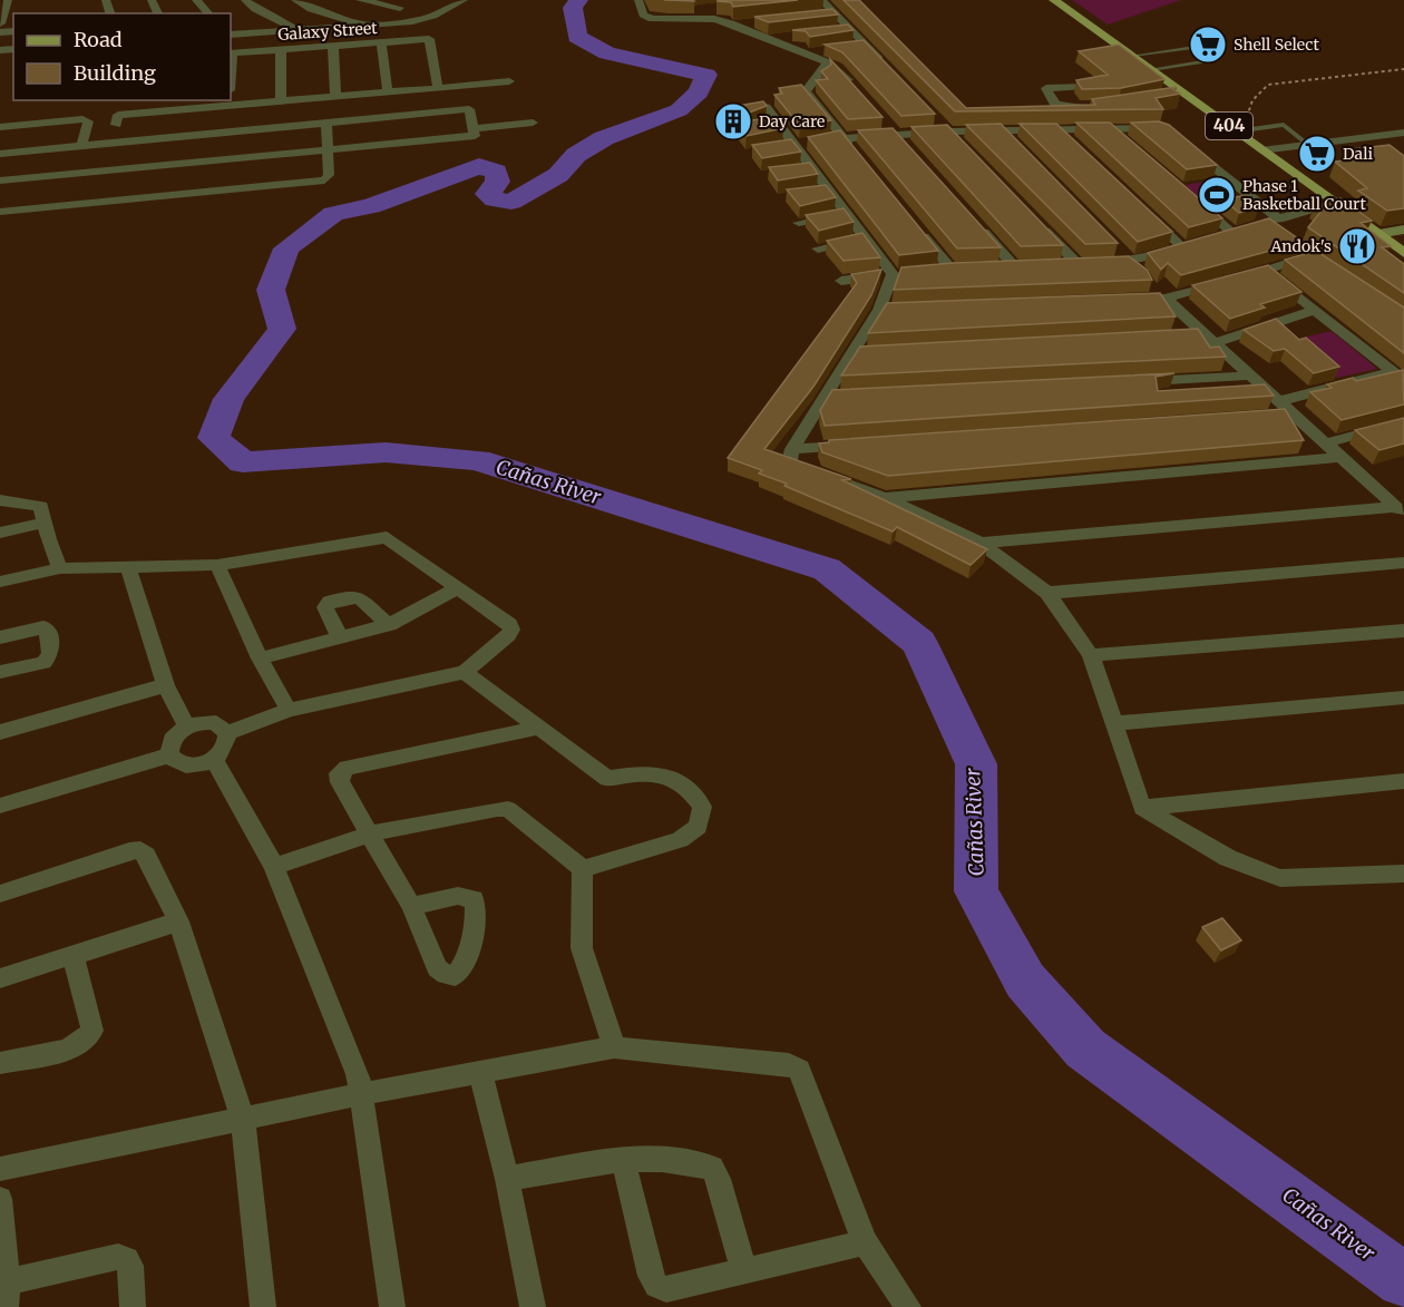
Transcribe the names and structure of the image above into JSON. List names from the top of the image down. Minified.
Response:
{"streets":{"main road":["404"],"street":["Galaxy Street"]},"water":["Cañas River"],"places":{"supermarket":["Shell Select","Dali"],"building":["Day Care"],"sports":["Phase 1 Basketball Court"],"restaurant":["Andok's"]},"legend":["Road","Building"]}
